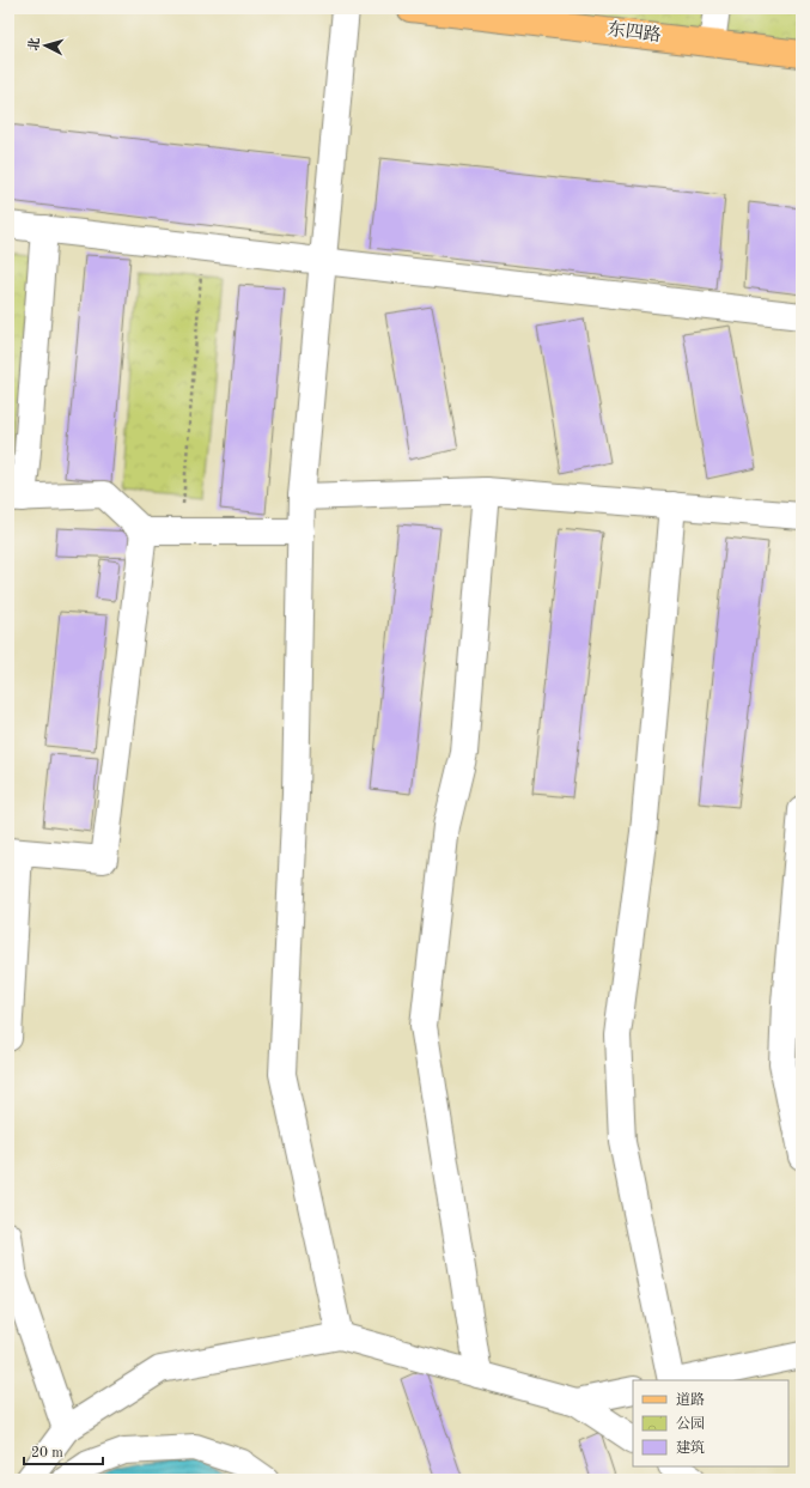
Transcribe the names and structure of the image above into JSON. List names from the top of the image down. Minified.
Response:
{"streets":{"main road":["东四路"]},"legend":["道路","公园","建筑"],"scale_bar":"20 m","north":"left"}
